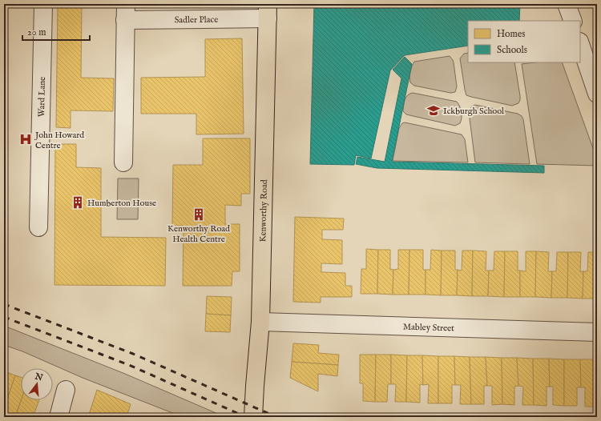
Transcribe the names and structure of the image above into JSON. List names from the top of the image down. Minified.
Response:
{"streets":{"highway":["Kenworthy Road"],"street":["Sadler Place","Ward Lane","Mabley Street"]},"crossings":[["Sadler Place","Kenworthy Road"],["Kenworthy Road","Mabley Street"]],"places":{"school or university":["Ickburgh School"],"hospital":["John Howard Centre"],"building":["Humberton House","Kenworthy Road Health Centre"]},"legend":["Homes","Schools"],"scale_bar":"20 m","north":"top"}
